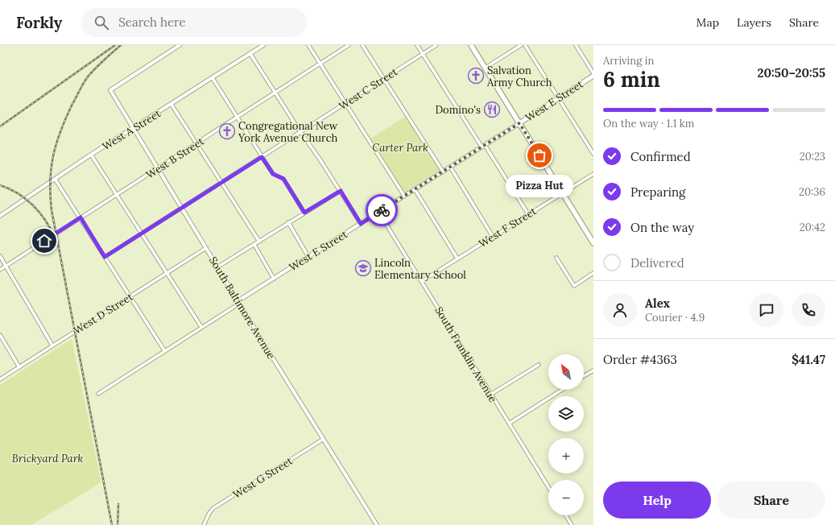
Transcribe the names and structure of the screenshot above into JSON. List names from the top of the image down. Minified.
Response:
{"streets":{"main road":["West E Street"],"street":["West C Street","West A Street","West B Street","West F Street","South Baltimore Avenue","West D Street","South Franklin Avenue","West G Street"]},"crossings":[["West C Street","South Baltimore Avenue"],["West E Street","South Baltimore Avenue"],["West E Street","South Franklin Avenue"],["West A Street","South Baltimore Avenue"],["West B Street","South Baltimore Avenue"],["West F Street","South Franklin Avenue"],["South Baltimore Avenue","West D Street"],["South Baltimore Avenue","West G Street"]],"parks":["Carter Park","Brickyard Park"],"places":{"church":["Salvation Army Church","Congregational New York Avenue Church"],"restaurant":["Domino's"],"other":["Pizza Hut"],"school or university":["Lincoln Elementary School"]},"north":"top left","page":{"header":"Forkly","search":"Search here","nav":["Map","Layers","Share"],"heading":["6 min","Arriving in","20:50–20:55"],"panel":["Alex","Courier · 4.9","Order #4363","$41.47"],"bar":"On the way · 1.1 km","list":[["Confirmed","20:23"],["Preparing","20:36"],["On the way","20:42"],"Delivered"],"bubble":"Pizza Hut","map_buttons":["+","−"],"buttons":["Help","Share"]}}
